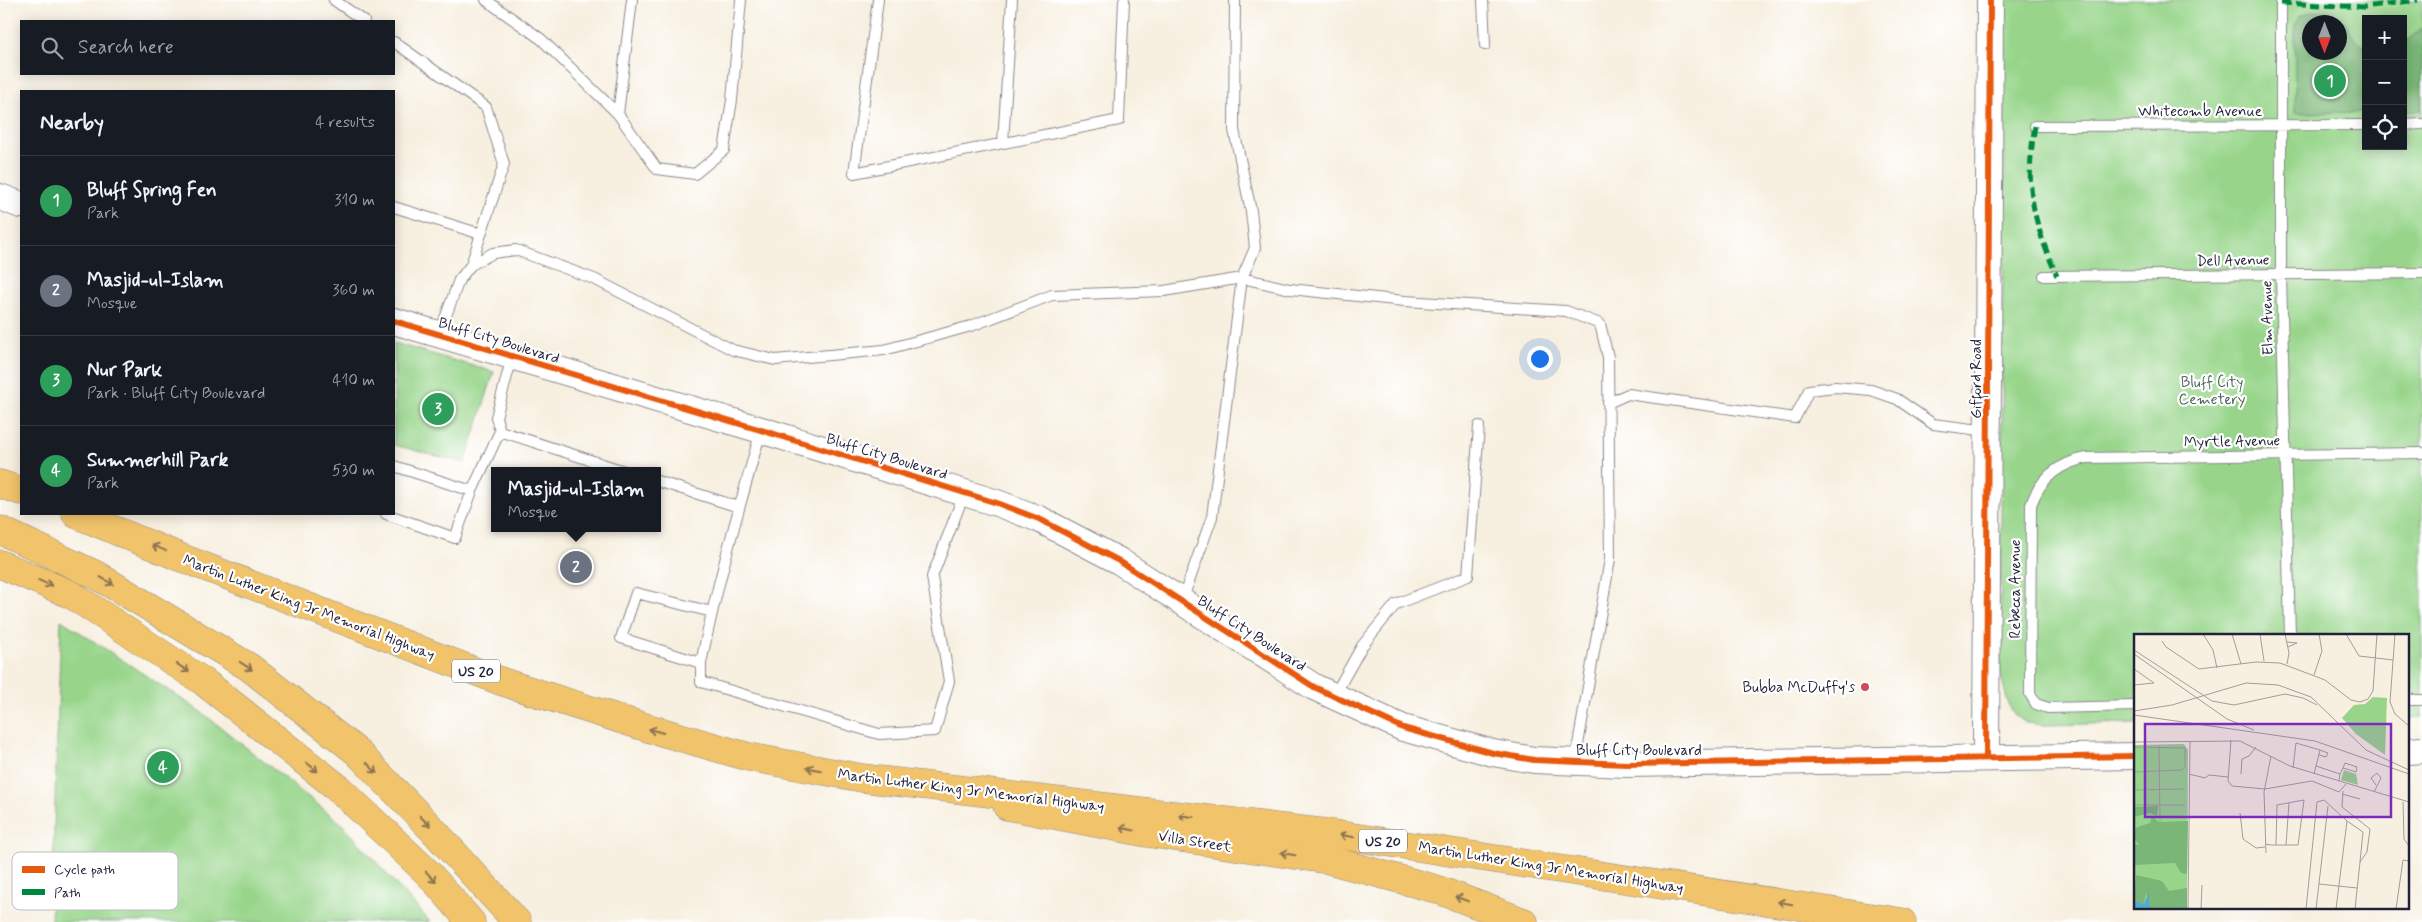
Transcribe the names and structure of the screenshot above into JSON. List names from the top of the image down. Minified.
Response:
{"streets":{"main road":["Martin Luther King Jr Memorial Highway","US 20","Villa Street"],"street":["Bluff City Boulevard","Gifford Road"],"lane":["Whitecomb Avenue","Dell Avenue","Elm Avenue","Myrtle Avenue","Rebecca Avenue"]},"crossings":[["Whitecomb Avenue","Elm Avenue"],["Dell Avenue","Elm Avenue"],["Elm Avenue","Myrtle Avenue"],["Bluff City Boulevard","Gifford Road"],["Myrtle Avenue","Rebecca Avenue"],["Martin Luther King Jr Memorial Highway","Villa Street"]],"one_way":["Villa Street"],"parks":["Bluff City Cemetery"],"places":["Bubba McDuffy's"],"legend":["Cycle path","Path"],"north":"bottom","page":{"map_buttons":["+","−"],"search":"Search here","pins":["1","3","2","4"],"heading":["Nearby","4 results"],"list":[{"mark":"1","name":"Bluff Spring Fen","note":"Park","value":"310 m"},{"mark":"2","name":"Masjid-ul-Islam","note":"Mosque","value":"360 m"},{"mark":"3","name":"Nur Park","note":"Park · Bluff City Boulevard","value":"410 m"},{"mark":"4","name":"Summerhill Park","note":"Park","value":"530 m"}],"popup":["Masjid-ul-Islam","Mosque"]}}
